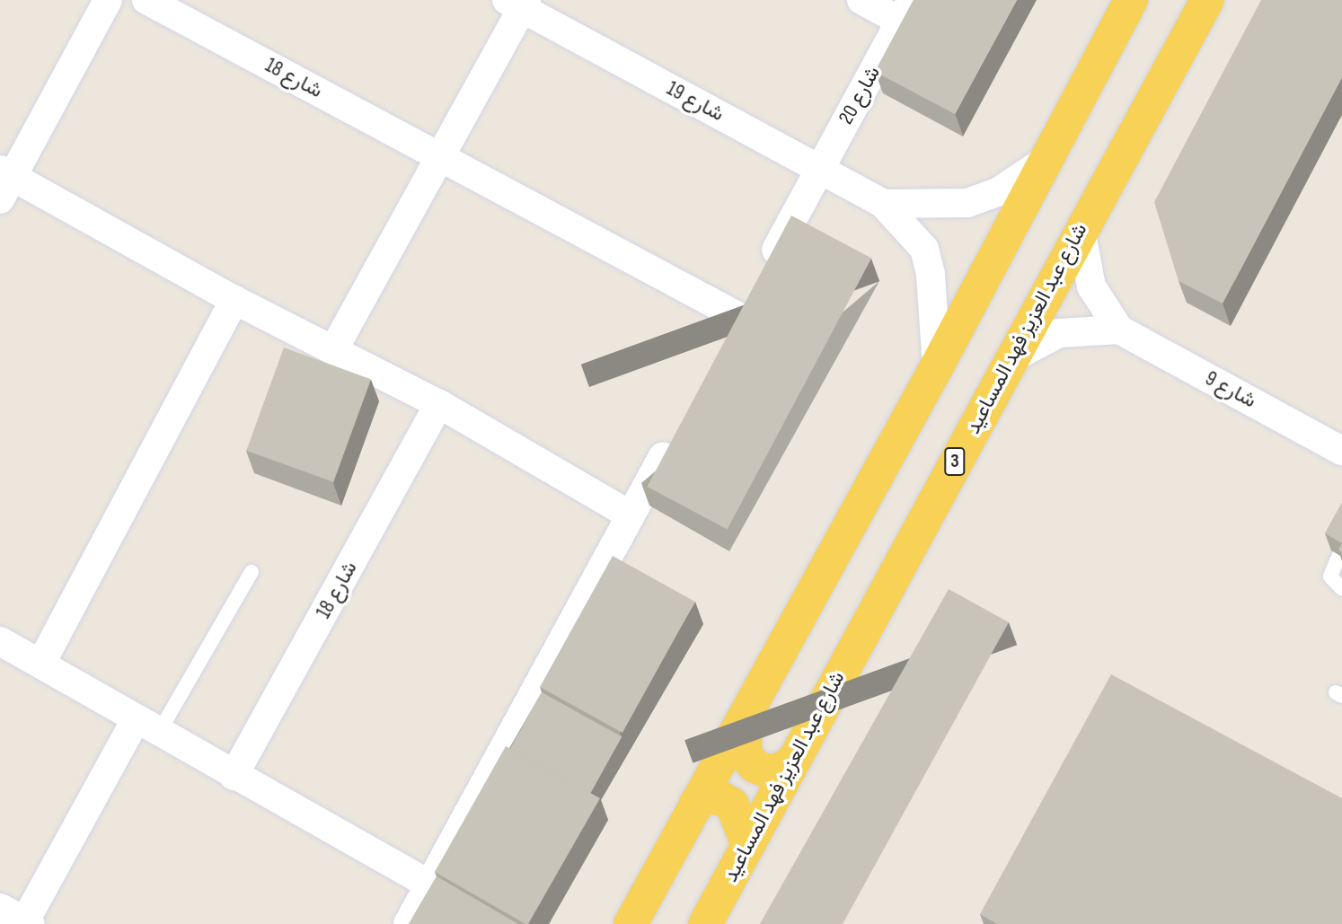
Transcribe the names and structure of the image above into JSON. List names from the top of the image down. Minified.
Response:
{"streets":{"main road":["شارع عبد العزيز فهد المساعيد","3"],"street":["شارع 18","شارع 20","شارع 19","شارع 9"]},"crossings":[["شارع 18","شارع 20"],["شارع 18","شارع 19"],["شارع 20","شارع 19"],["شارع عبد العزيز فهد المساعيد","شارع 9"]]}
